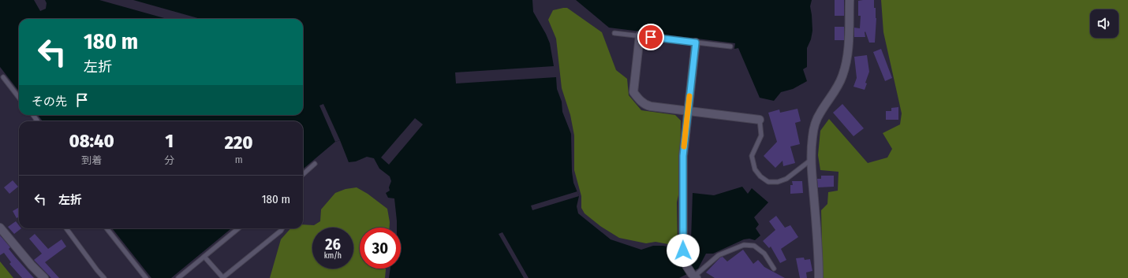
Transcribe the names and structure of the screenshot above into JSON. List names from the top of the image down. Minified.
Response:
{"page":{"turn":["180 m","左折"],"then":"その先","eta":["08:40","到着","1","分","220","m"],"list":[{"name":"左折","value":"180 m"}],"speed":"26 km/h","limit":"30"}}
